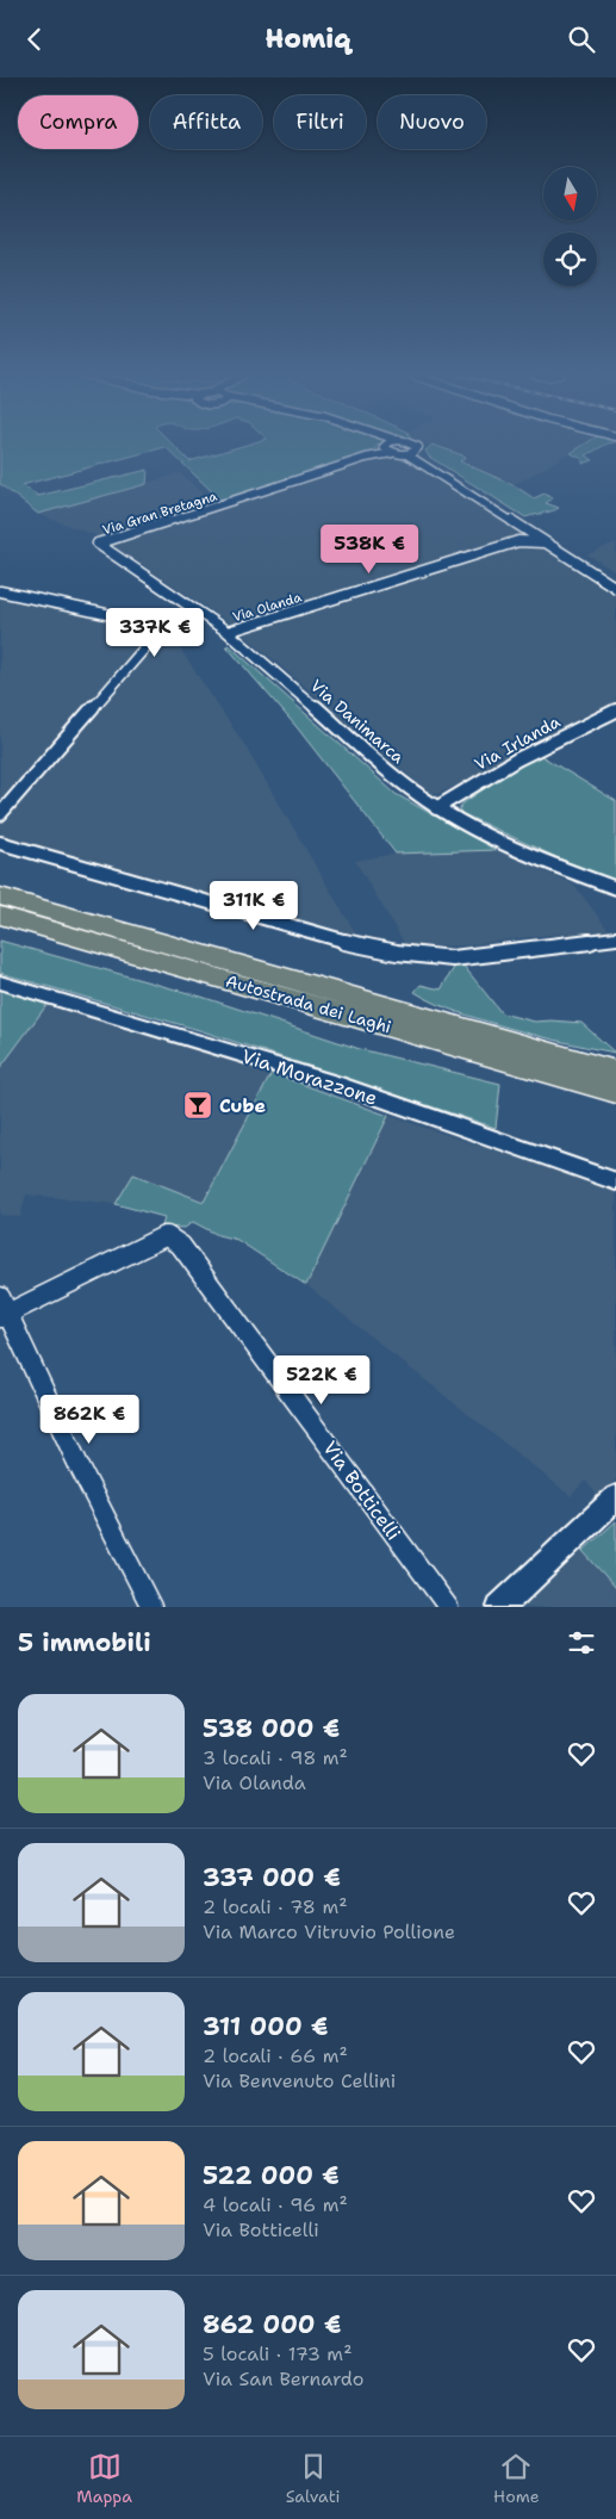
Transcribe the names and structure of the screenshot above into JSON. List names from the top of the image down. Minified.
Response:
{"streets":{"highway":["Autostrada dei Laghi"],"street":["Via Gran Bretagna","Via Olanda","Via Danimarca","Via Irlanda","Via Morazzone","Via Botticelli"]},"crossings":[["Via Gran Bretagna","Via Danimarca"],["Via Olanda","Via Danimarca"],["Via Danimarca","Via Irlanda"]],"places":{"bar":["Cube"]},"north":"bottom","page":{"header":"Homiq","chip":["Compra","Affitta","Filtri","Nuovo"],"price":["538K €","337K €","311K €","522K €","862K €"],"heading":"5 immobili","list":[{"name":"538 000 €","note":"3 locali · 98 m² · Via Olanda"},{"name":"337 000 €","note":"2 locali · 78 m² · Via Marco Vitruvio Pollione"},{"name":"311 000 €","note":"2 locali · 66 m² · Via Benvenuto Cellini"},{"name":"522 000 €","note":"4 locali · 96 m² · Via Botticelli"},{"name":"862 000 €","note":"5 locali · 173 m² · Via San Bernardo"}],"tabs":["Mappa","Salvati","Home"]}}
